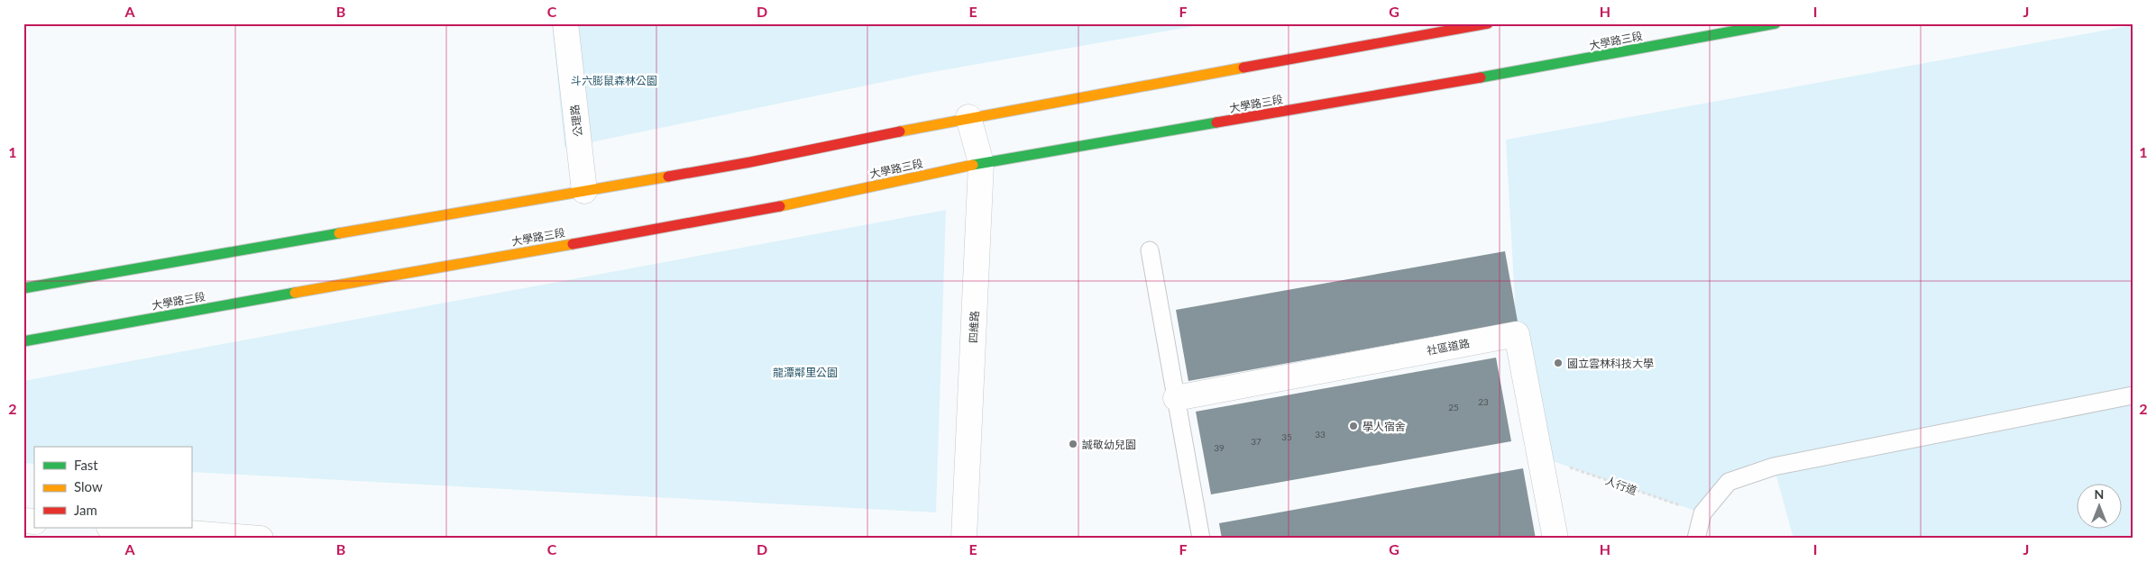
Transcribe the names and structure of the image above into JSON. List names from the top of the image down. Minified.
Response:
{"streets":{"street":["大學路三段","公理路","四維路","社區道路"],"path":["人行道"]},"crossings":[["大學路三段","四維路"],["社區道路","人行道"]],"parks":["斗六膨鼠森林公園","龍潭鄰里公園"],"places":["國立雲林科技大學","學人宿舍","誠敬幼兒園"],"house_numbers":["23","25","33","35","37","39"],"legend":["Fast","Slow","Jam"],"north":"top","grid":{"columns":["A","B","C","D","E","F","G","H","I","J"],"rows":["1","2"]}}
